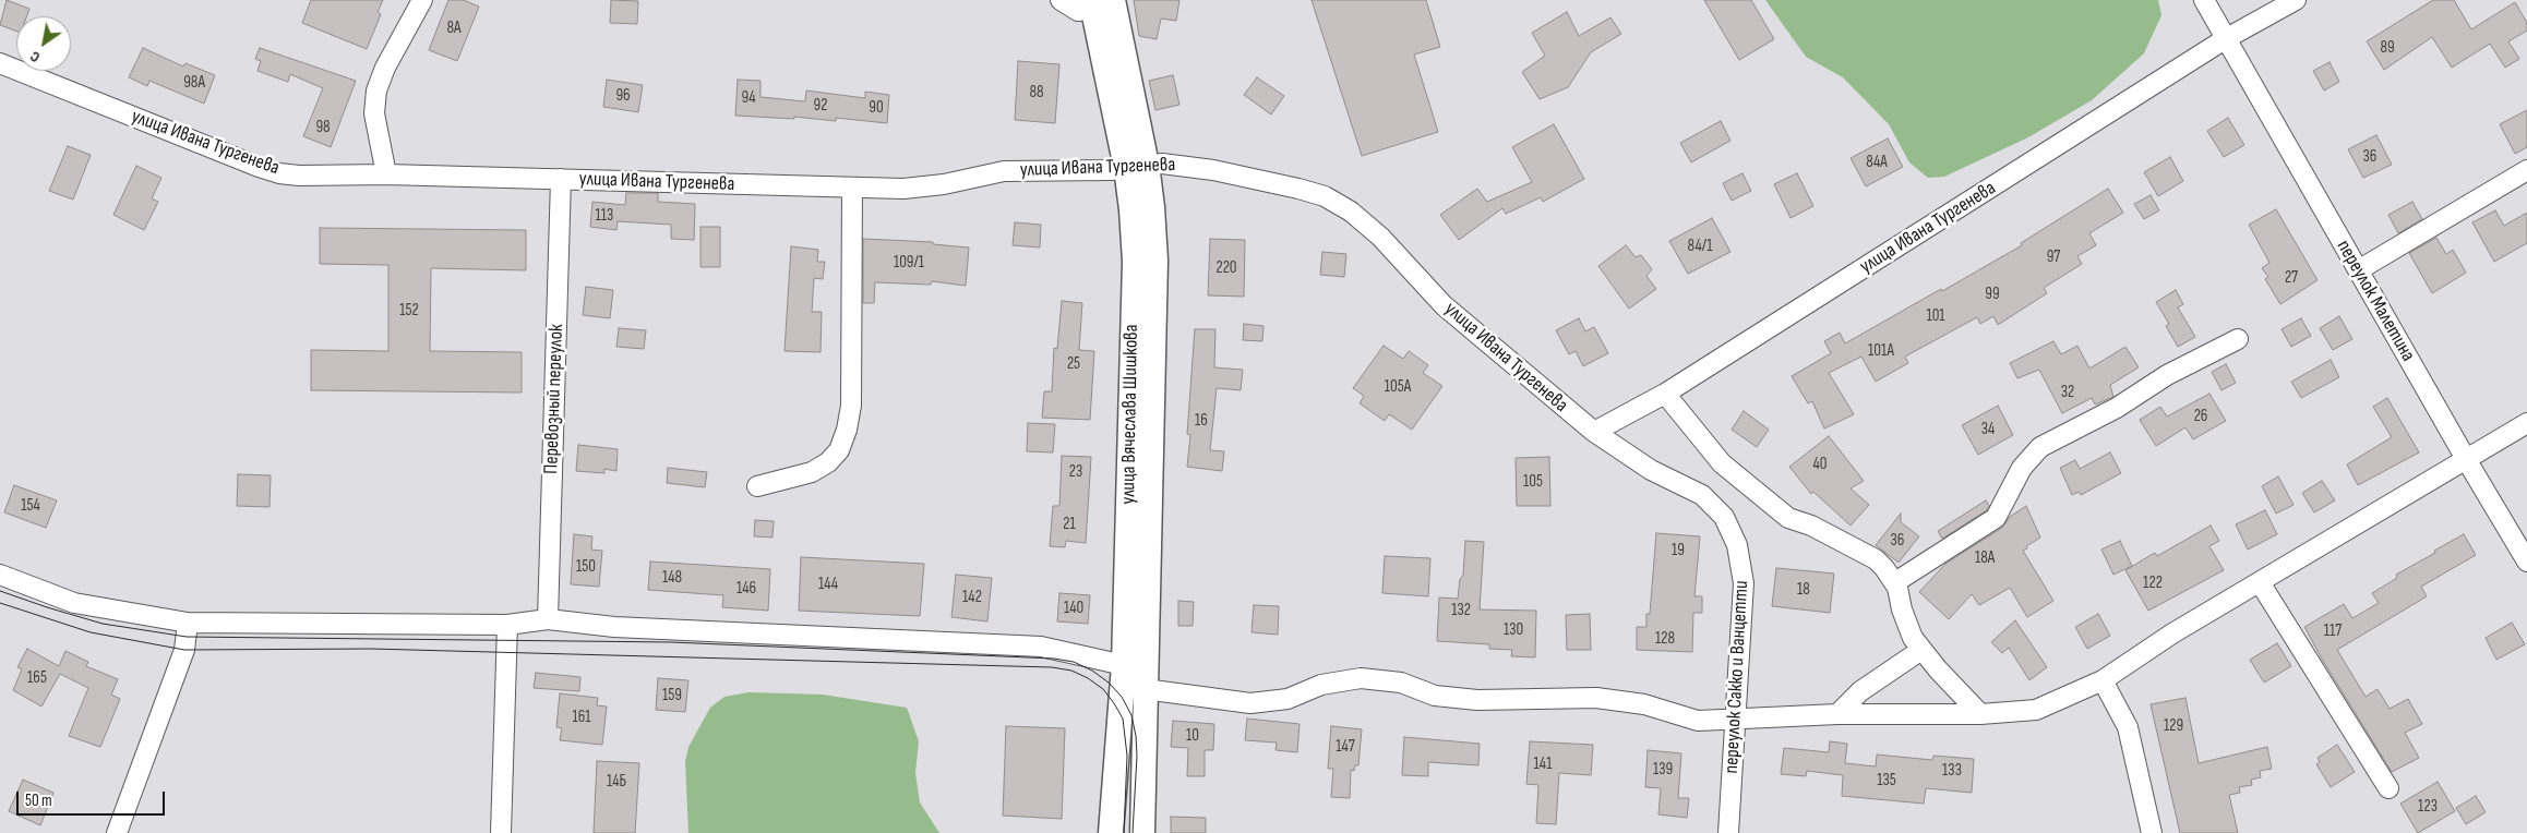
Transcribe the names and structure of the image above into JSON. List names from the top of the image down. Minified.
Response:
{"streets":{"main road":["улица Вячеслава Шишкова"],"street":["улица Ивана Тургенева","переулок Малетина","Перевозный переулок","переулок Сакко и Ванцетти"]},"crossings":[["улица Ивана Тургенева","переулок Малетина"],["улица Ивана Тургенева","Перевозный переулок"],["улица Ивана Тургенева","улица Вячеслава Шишкова"],["улица Ивана Тургенева","переулок Сакко и Ванцетти"]],"house_numbers":["8А","89","98А","88","96","94","92","90","98","36","84А","113","84/1","97","109/1","220","27","99","152","101","101А","25","105А","32","26","16","34","40","23","105","154","21","36","19","18А","150","148","122","144","146","18","142","140","132","130","117","128","165","159","161","129","10","147","141","139","133","135","14Б","123"],"scale_bar":"50 m","north":"bottom left"}
